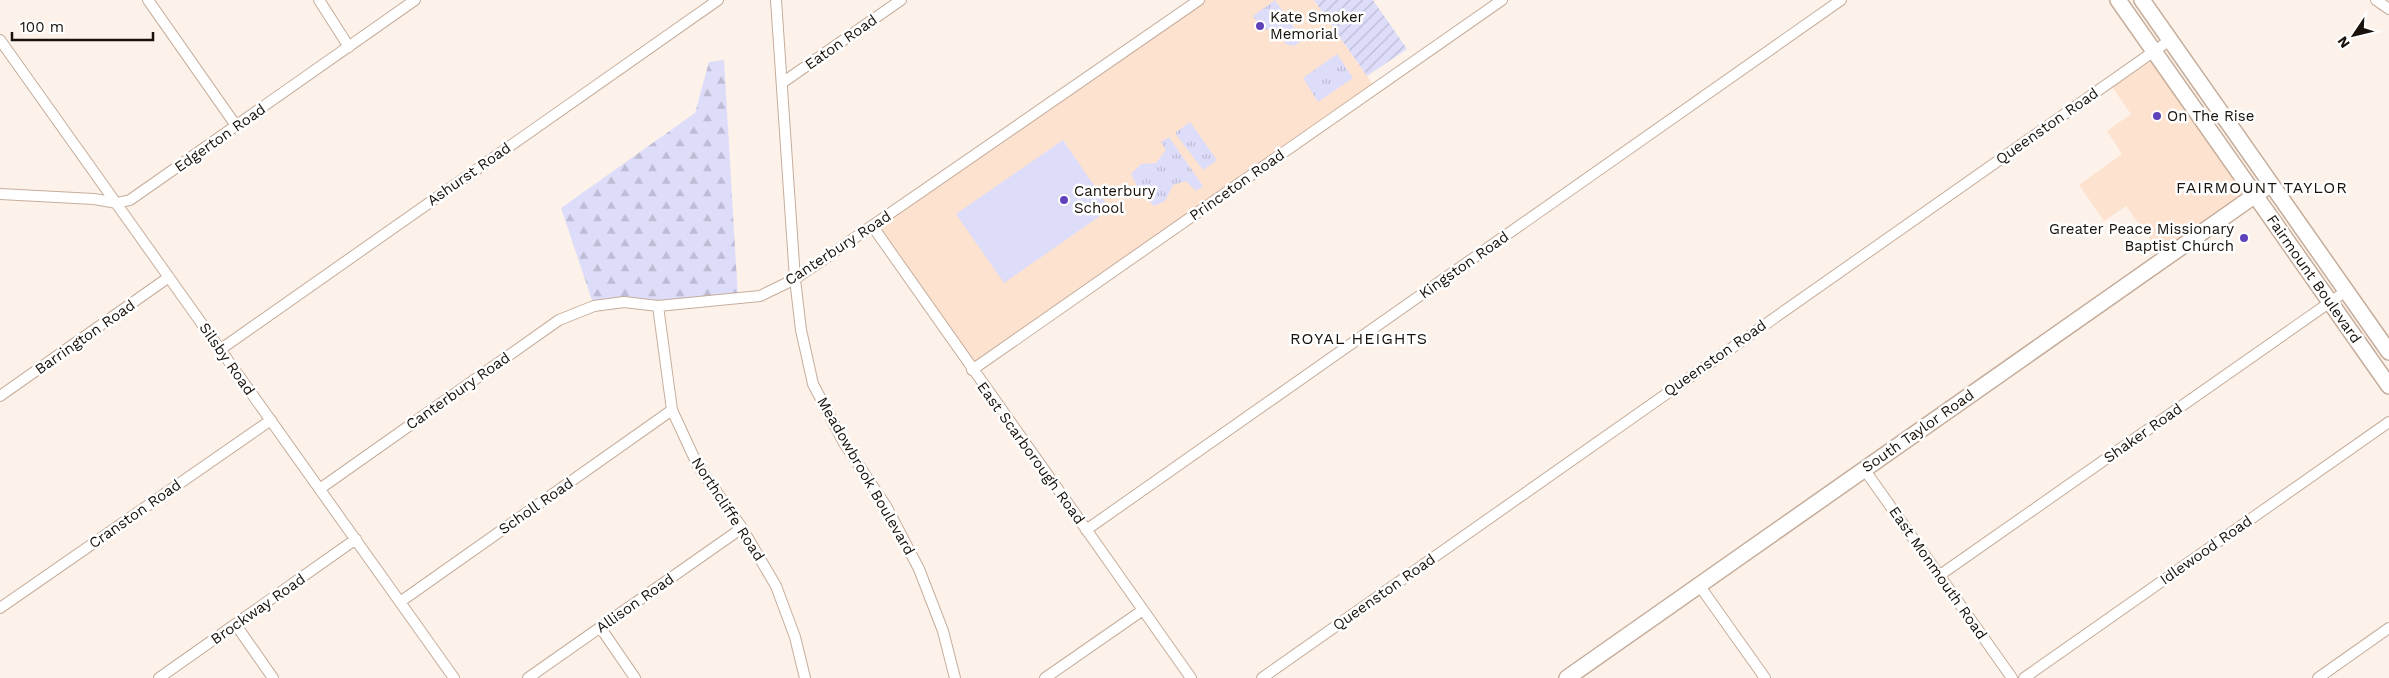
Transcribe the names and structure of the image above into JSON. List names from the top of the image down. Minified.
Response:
{"streets":{"main road":["Fairmount Boulevard","South Taylor Road"],"street":["Eaton Road","Queenston Road","Edgerton Road","Ashurst Road","Princeton Road","Canterbury Road","Kingston Road","Barrington Road","Silsby Road","Shaker Road","East Scarborough Road","Meadowbrook Boulevard","Scholl Road","Northcliffe Road","Cranston Road","Idlewood Road","East Monmouth Road","Allison Road","Brockway Road"]},"crossings":[["Eaton Road","Meadowbrook Boulevard"],["Queenston Road","Fairmount Boulevard"],["Edgerton Road","Silsby Road"],["Ashurst Road","Silsby Road"],["Princeton Road","East Scarborough Road"],["Canterbury Road","Silsby Road"],["Canterbury Road","East Scarborough Road"],["Canterbury Road","Meadowbrook Boulevard"],["Canterbury Road","Northcliffe Road"],["Kingston Road","East Scarborough Road"],["Fairmount Boulevard","South Taylor Road"],["Fairmount Boulevard","Shaker Road"],["Barrington Road","Silsby Road"],["Silsby Road","Scholl Road"],["Silsby Road","Cranston Road"],["Silsby Road","Brockway Road"],["South Taylor Road","East Monmouth Road"],["Shaker Road","East Monmouth Road"],["Scholl Road","Northcliffe Road"],["Northcliffe Road","Allison Road"]],"districts":["FAIRMOUNT TAYLOR","ROYAL HEIGHTS"],"places":["Kate Smoker Memorial","On The Rise","Canterbury School","Greater Peace Missionary Baptist Church"],"scale_bar":"100 m","north":"bottom left"}
